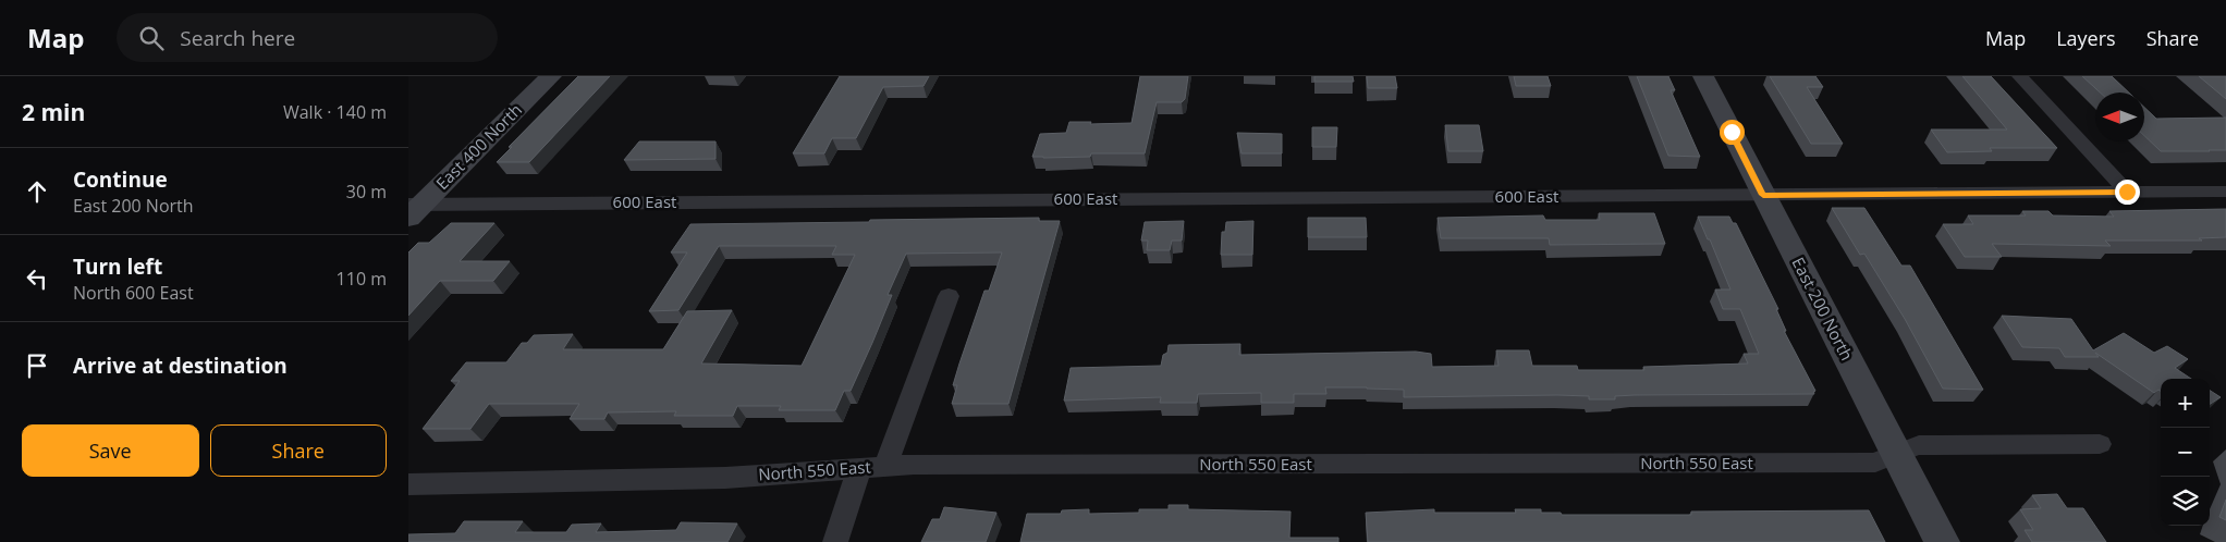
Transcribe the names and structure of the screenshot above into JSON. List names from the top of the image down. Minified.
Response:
{"streets":{"street":["East 400 North","600 East","East 200 North","North 550 East"]},"crossings":[["East 400 North","600 East"],["600 East","East 200 North"],["East 200 North","North 550 East"]],"north":"left","page":{"header":"Map","search":"Search here","nav":["Map","Layers","Share"],"heading":["2 min","Walk · 140 m"],"list":[["Continue","East 200 North","30 m"],["Turn left","North 600 East","110 m"],"Arrive at destination"],"map_buttons":["+","−"],"buttons":["Save","Share"]}}
